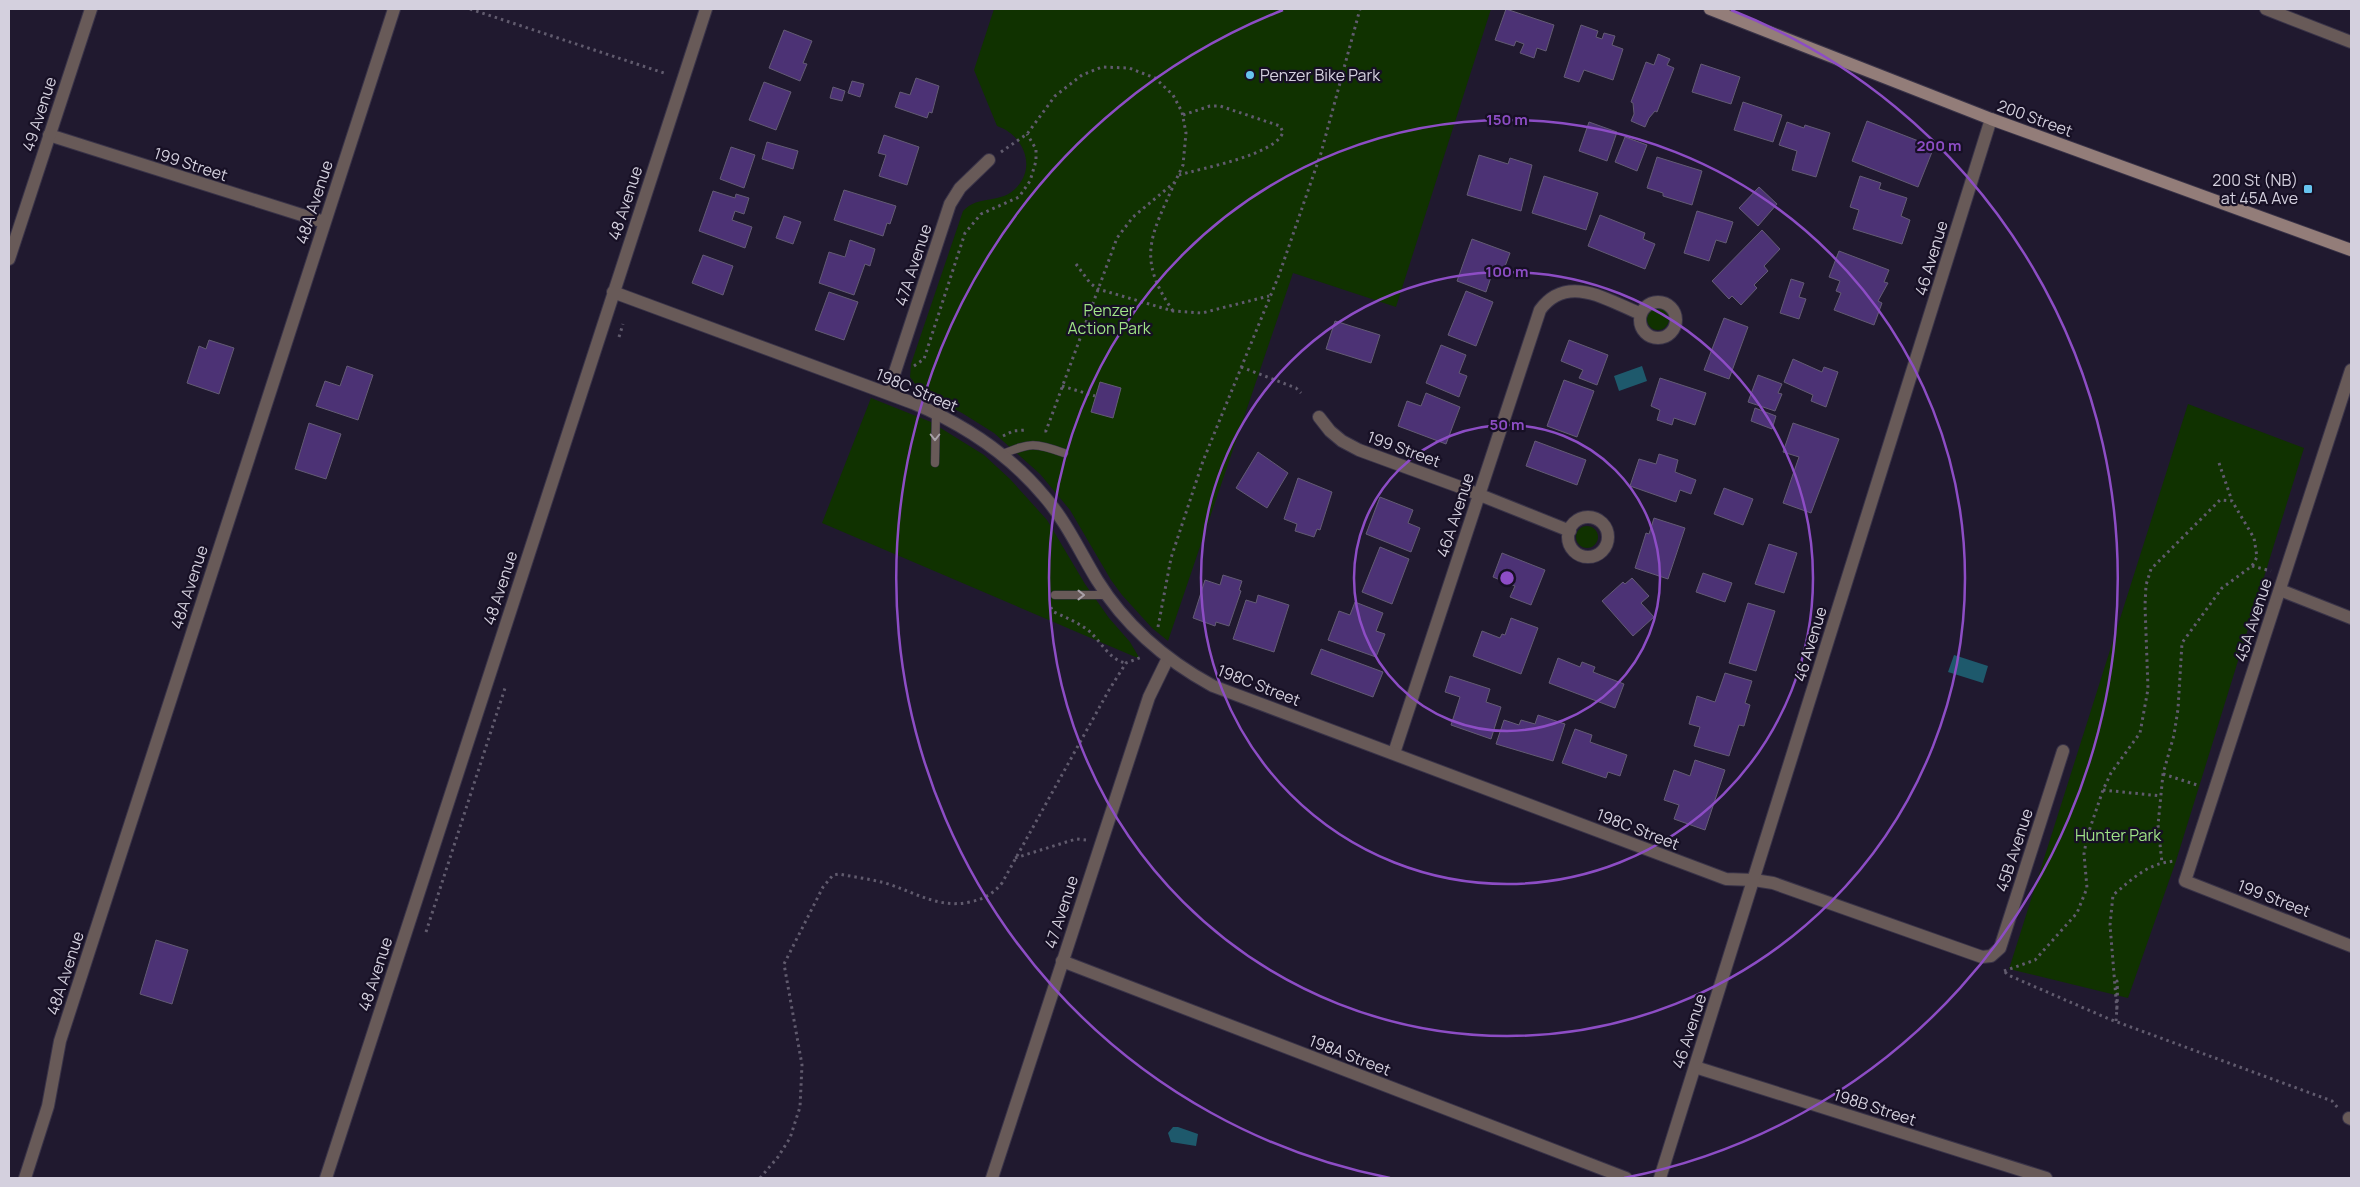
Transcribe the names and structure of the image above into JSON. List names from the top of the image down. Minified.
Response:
{"streets":{"main road":["200 Street"],"street":["49 Avenue","199 Street","48A Avenue","48 Avenue","46 Avenue","47A Avenue","198C Street","46A Avenue","45A Avenue","45B Avenue","47 Avenue","198A Street","198B Street"]},"crossings":[["49 Avenue","199 Street"],["200 Street","46 Avenue"],["199 Street","48A Avenue"],["199 Street","46A Avenue"],["199 Street","45A Avenue"],["48 Avenue","198C Street"],["46 Avenue","198C Street"],["46 Avenue","198B Street"],["47A Avenue","198C Street"],["198C Street","46A Avenue"],["198C Street","45B Avenue"],["198C Street","47 Avenue"],["47 Avenue","198A Street"]],"parks":["Penzer Action Park","Hunter Park"],"places":{"other":["Penzer Bike Park"],"transit":["200 St (NB) at 45A Ave"]},"rings":["150 m","200 m","100 m","50 m"]}
